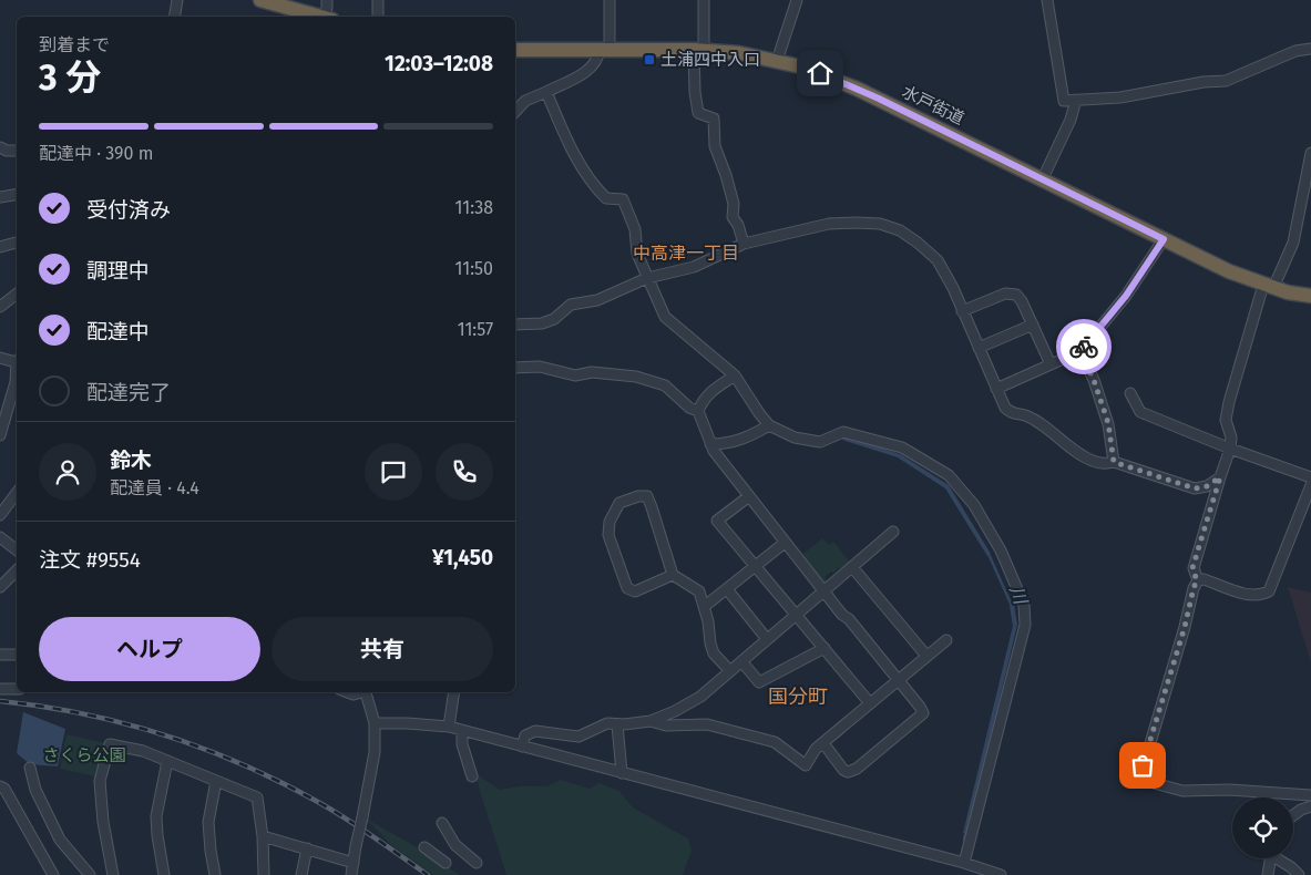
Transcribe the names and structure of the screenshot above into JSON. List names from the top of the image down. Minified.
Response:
{"streets":{"highway":["水戸街道"]},"districts":["中高津一丁目","国分町"],"water":["川"],"parks":["さくら公園"],"places":{"transit":["土浦四中入口"]},"page":{"heading":["3 分","到着まで","12:03–12:08"],"panel":["鈴木","配達員 · 4.4","注文 #9554","¥1,450"],"bar":"配達中 · 390 m","list":[["受付済み","11:38"],["調理中","11:50"],["配達中","11:57"],"配達完了"],"buttons":["ヘルプ","共有"]}}
